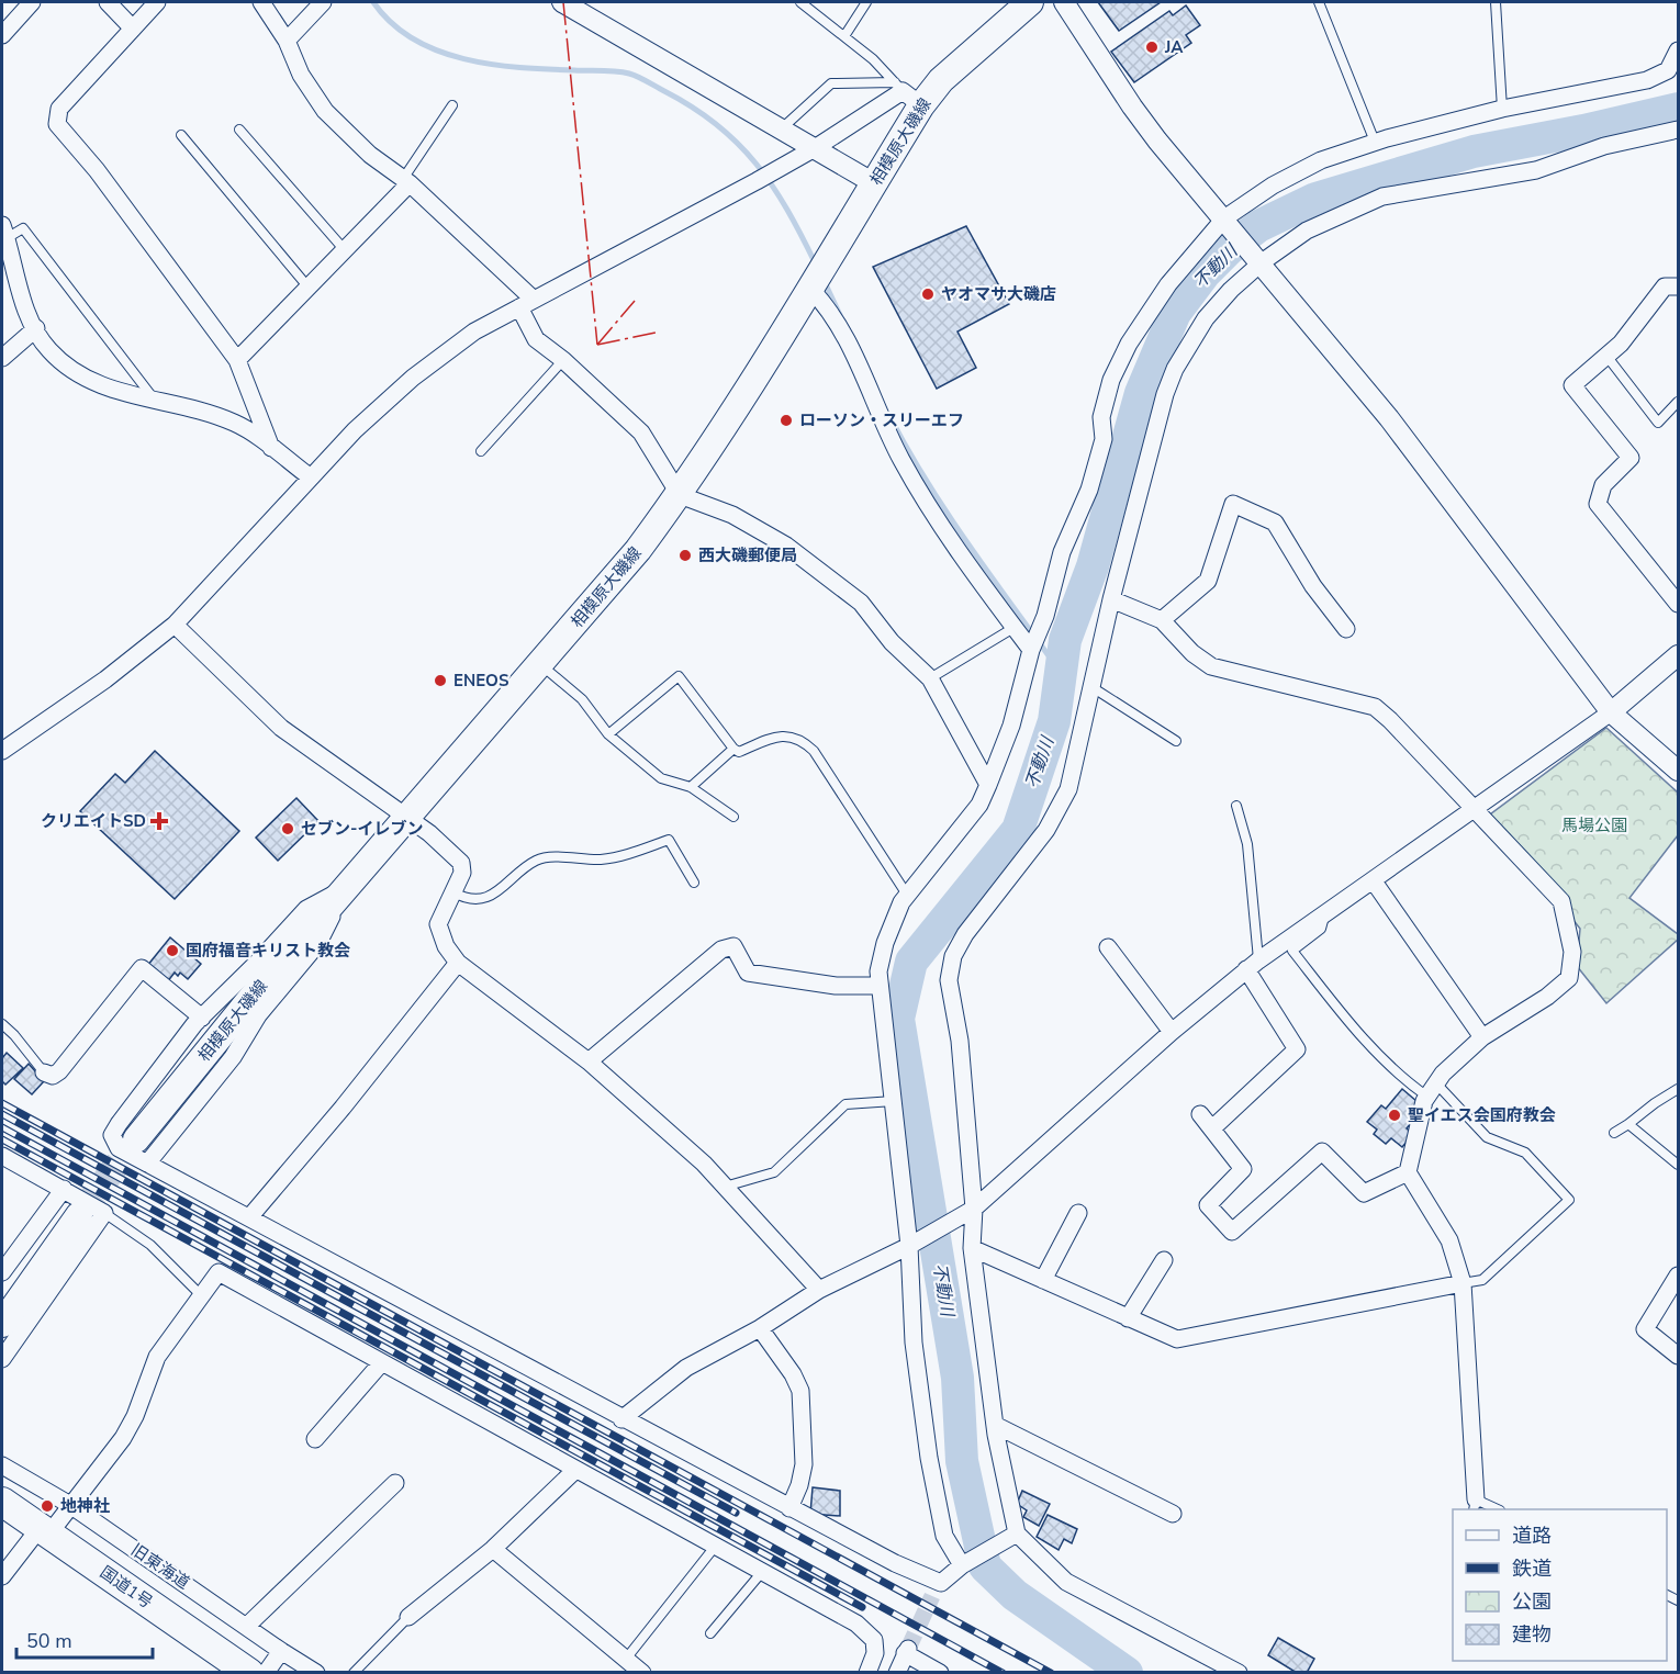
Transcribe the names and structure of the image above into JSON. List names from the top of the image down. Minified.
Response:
{"streets":{"highway":["国道1号"],"main road":["相模原大磯線"],"street":["旧東海道"]},"water":["不動川"],"parks":["馬場公園"],"places":{"other":["JA","ヤオマサ大磯店","ローソン・スリーエフ","西大磯郵便局","ENEOS","セブン-イレブン","国府福音キリスト教会","聖イエス会国府教会","地神社"],"health":["クリエイトSD"]},"legend":["道路","鉄道","公園","建物"],"scale_bar":"50 m"}
